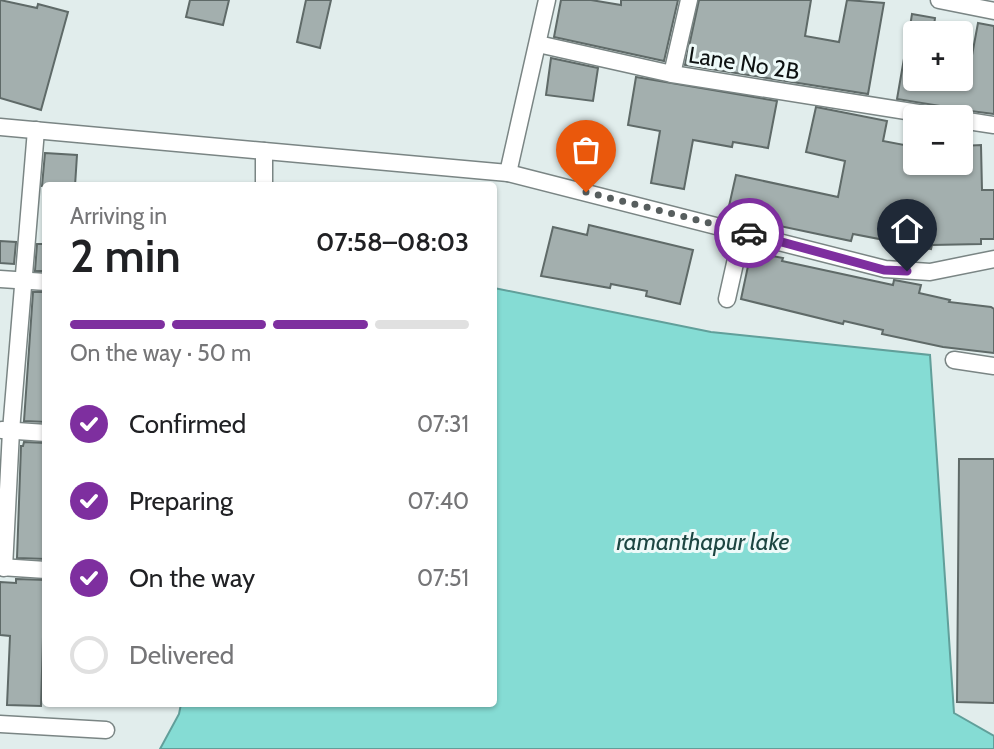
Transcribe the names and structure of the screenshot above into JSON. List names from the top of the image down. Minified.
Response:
{"streets":{"street":["Lane No 2B"]},"water":["ramanthapur lake"],"page":{"map_buttons":["+","−"],"heading":["2 min","Arriving in","07:58–08:03"],"bar":"On the way · 50 m","list":[["Confirmed","07:31"],["Preparing","07:40"],["On the way","07:51"],"Delivered"]}}
